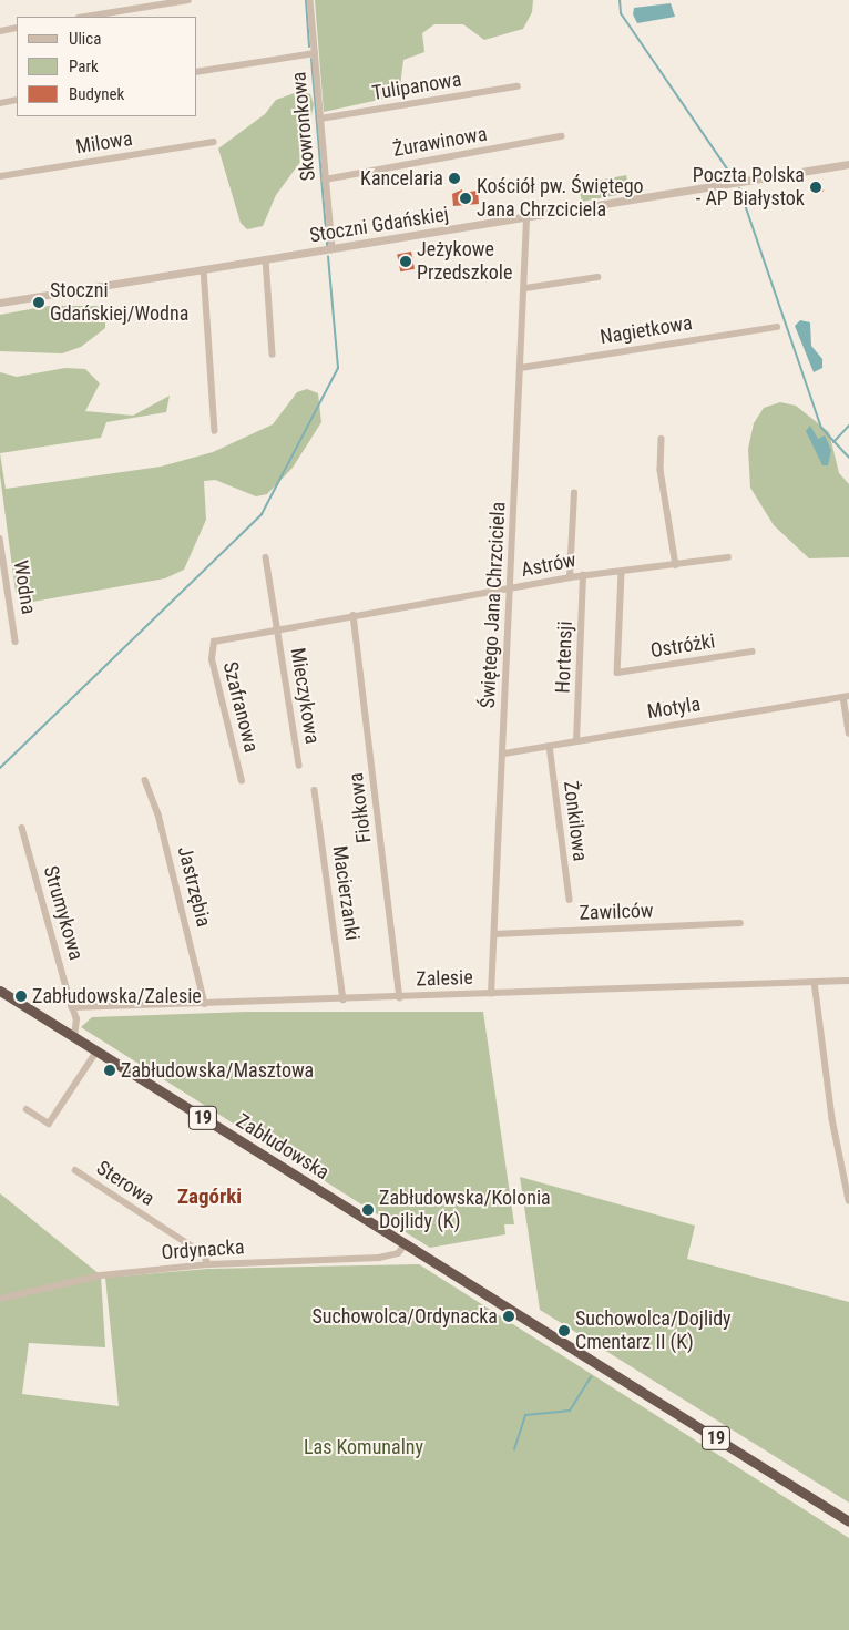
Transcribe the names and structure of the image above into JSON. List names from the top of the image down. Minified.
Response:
{"streets":{"highway":["19","Zabłudowska"],"street":["Tulipanowa","Skowronkowa","Żurawinowa","Milowa","Stoczni Gdańskiej","Nagietkowa","Astrów","Wodna","Świętego Jana Chrzciciela","Ostróżki","Hortensji","Mieczykowa","Szafranowa","Motyla","Fiołkowa","Żonkilowa","Jastrzębia","Macierzanki","Zawilców","Strumykowa","Zalesie","Sterowa","Ordynacka"]},"crossings":[["Tulipanowa","Skowronkowa"],["Skowronkowa","Żurawinowa"],["Skowronkowa","Stoczni Gdańskiej"],["Stoczni Gdańskiej","Świętego Jana Chrzciciela"],["Nagietkowa","Świętego Jana Chrzciciela"],["Astrów","Świętego Jana Chrzciciela"],["Astrów","Ostróżki"],["Astrów","Hortensji"],["Astrów","Mieczykowa"],["Astrów","Szafranowa"],["Astrów","Fiołkowa"],["Świętego Jana Chrzciciela","Motyla"],["Świętego Jana Chrzciciela","Zawilców"],["Świętego Jana Chrzciciela","Zalesie"],["Hortensji","Motyla"],["Motyla","Żonkilowa"],["Fiołkowa","Zalesie"],["Jastrzębia","Zalesie"],["Macierzanki","Zalesie"],["Strumykowa","Zalesie"],["19","Zabłudowska"],["19","Ordynacka"],["Zabłudowska","Ordynacka"],["Sterowa","Ordynacka"]],"districts":["Zagórki"],"parks":["Las Komunalny"],"places":["Kancelaria","Poczta Polska - AP Białystok","Kościół pw. Świętego Jana Chrzciciela","Jeżykowe Przedszkole","Stoczni Gdańskiej/Wodna","Zabłudowska/Zalesie","Zabłudowska/Masztowa","Zabłudowska/Kolonia Dojlidy (K)","Suchowolca/Ordynacka","Suchowolca/Dojlidy Cmentarz II (K)"],"legend":["Ulica","Park","Budynek"]}
